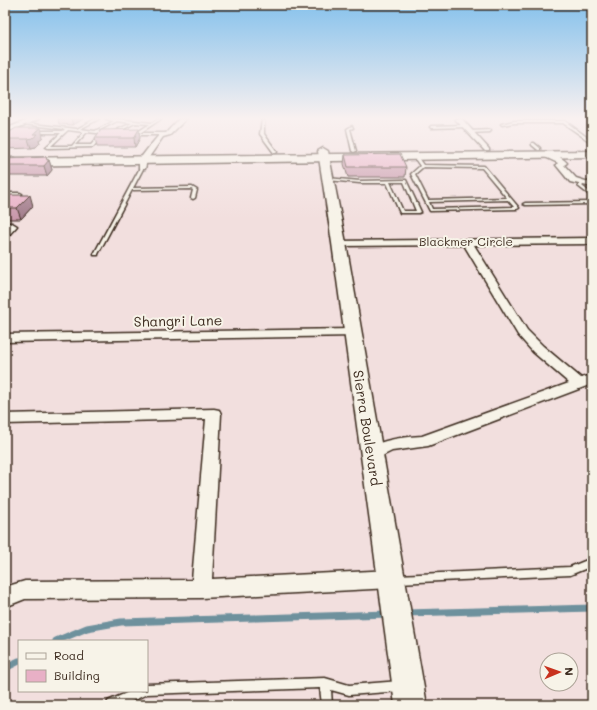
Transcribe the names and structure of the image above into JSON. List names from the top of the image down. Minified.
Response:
{"streets":{"street":["Blackmer Circle","Shangri Lane","Sierra Boulevard"]},"crossings":[["Blackmer Circle","Sierra Boulevard"],["Shangri Lane","Sierra Boulevard"]],"legend":["Road","Building"],"north":"right"}
